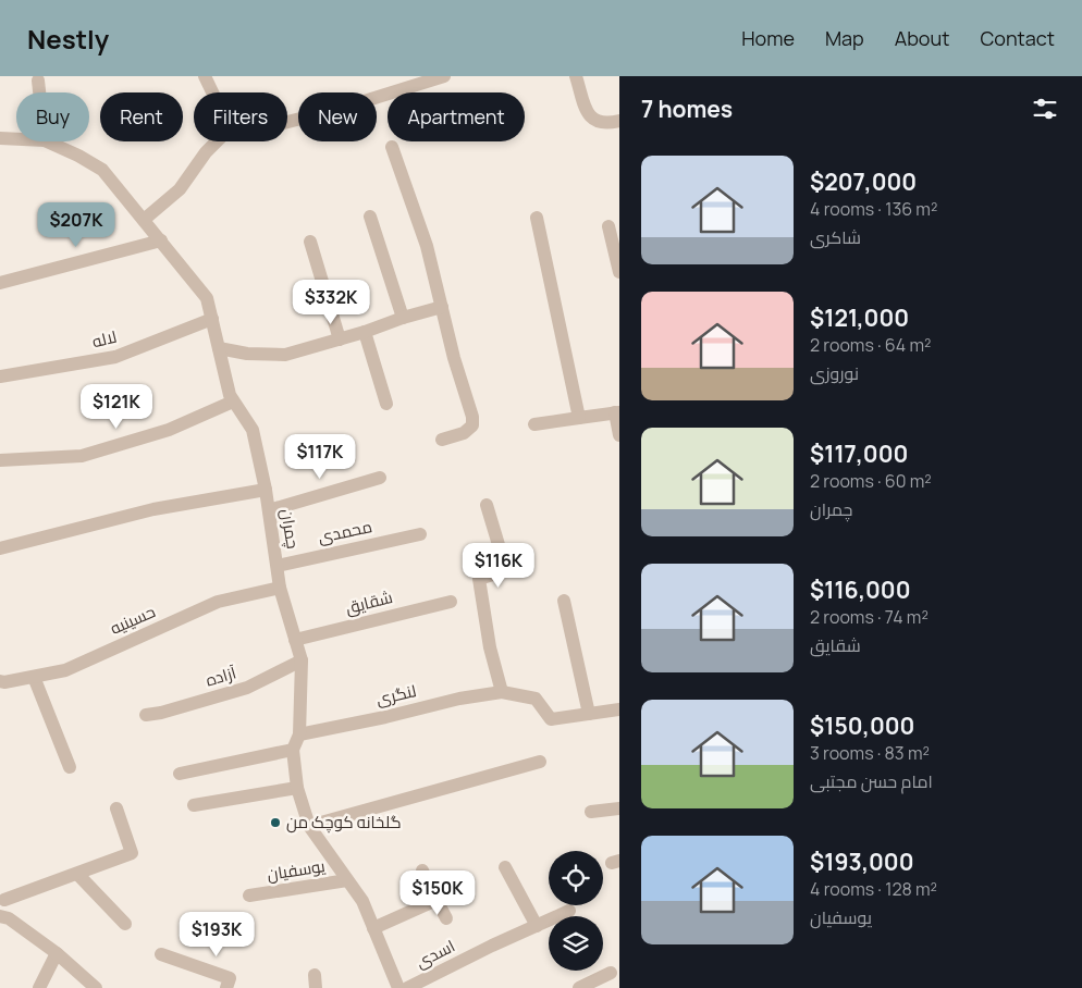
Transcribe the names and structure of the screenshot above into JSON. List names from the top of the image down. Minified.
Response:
{"streets":{"street":["لاله","چمران","محمدی","شقایق","حسینیه","آزاده","لنگری","یوسفیان","اسدی"]},"crossings":[["لاله","چمران"],["چمران","محمدی"],["چمران","شقایق"],["چمران","حسینیه"],["چمران","آزاده"],["چمران","لنگری"],["چمران","یوسفیان"]],"places":["گلخانه کوچک من"],"page":{"header":"Nestly","nav":["Home","Map","About","Contact"],"heading":"7 homes","chip":["Buy","Rent","Filters","New","Apartment"],"list":[{"name":"$207,000","note":"4 rooms · 136 m² · شاکری"},{"name":"$121,000","note":"2 rooms · 64 m² · نوروزی"},{"name":"$117,000","note":"2 rooms · 60 m² · چمران"},{"name":"$116,000","note":"2 rooms · 74 m² · شقایق"},{"name":"$150,000","note":"3 rooms · 83 m² · امام حسن مجتبی"},{"name":"$193,000","note":"4 rooms · 128 m² · یوسفیان"}],"price":["$207K","$332K","$121K","$117K","$116K","$150K","$193K"]}}
